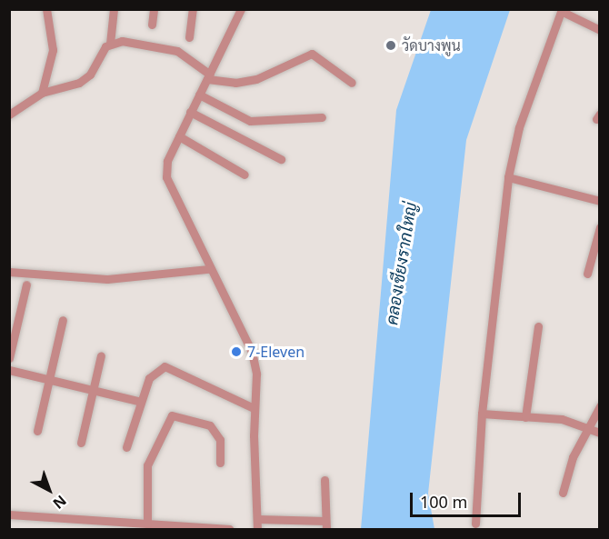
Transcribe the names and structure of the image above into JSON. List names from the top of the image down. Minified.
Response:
{"water":["คลองเชียงรากใหญ่"],"places":["วัดบางพูน","7-Eleven"],"scale_bar":"100 m","north":"bottom right"}
